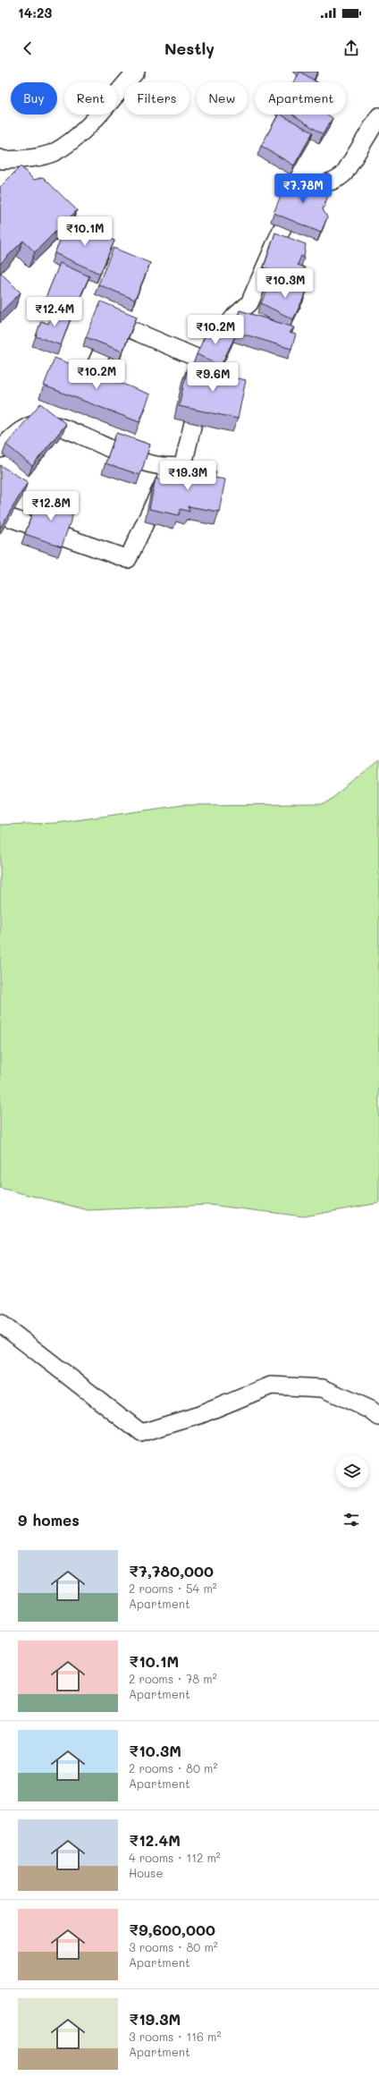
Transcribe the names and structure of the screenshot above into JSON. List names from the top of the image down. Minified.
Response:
{"page":{"status":"14:23","header":"Nestly","chip":["Buy","Rent","Filters","New","Apartment"],"price":["₹7.78M","₹10.1M","₹10.3M","₹12.4M","₹10.2M","₹10.2M","₹9.6M","₹19.3M","₹12.8M"],"heading":"9 homes","list":[{"name":"₹7,780,000","note":"2 rooms · 54 m² · Apartment"},{"name":"₹10.1M","note":"2 rooms · 78 m² · Apartment"},{"name":"₹10.3M","note":"2 rooms · 80 m² · Apartment"},{"name":"₹12.4M","note":"4 rooms · 112 m² · House"},{"name":"₹9,600,000","note":"3 rooms · 80 m² · Apartment"},{"name":"₹19.3M","note":"3 rooms · 116 m² · Apartment"}]}}
